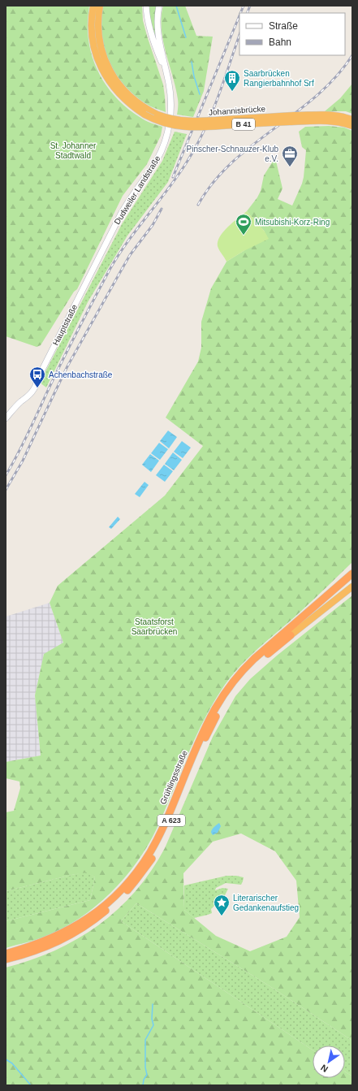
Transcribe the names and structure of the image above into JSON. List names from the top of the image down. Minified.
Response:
{"streets":{"highway":["Johannisbrücke","B 41","Grühlingsstraße","A 623"],"main road":["Dudweiler Landstraße","Hauptstraße"]},"crossings":[["Johannisbrücke","B 41"],["Dudweiler Landstraße","Hauptstraße"]],"parks":["St. Johanner Stadtwald","Staatsforst Saarbrücken"],"places":{"building":["Saarbrücken Rangierbahnhof Srf"],"office":["Pinscher-Schnauzer-Klub e.V."],"sports":["Mitsubishi-Korz-Ring"],"bus stop":["Achenbachstraße"],"place":["Literarischer Gedankenaufstieg"]},"legend":["Straße","Bahn"],"north":"bottom left"}
